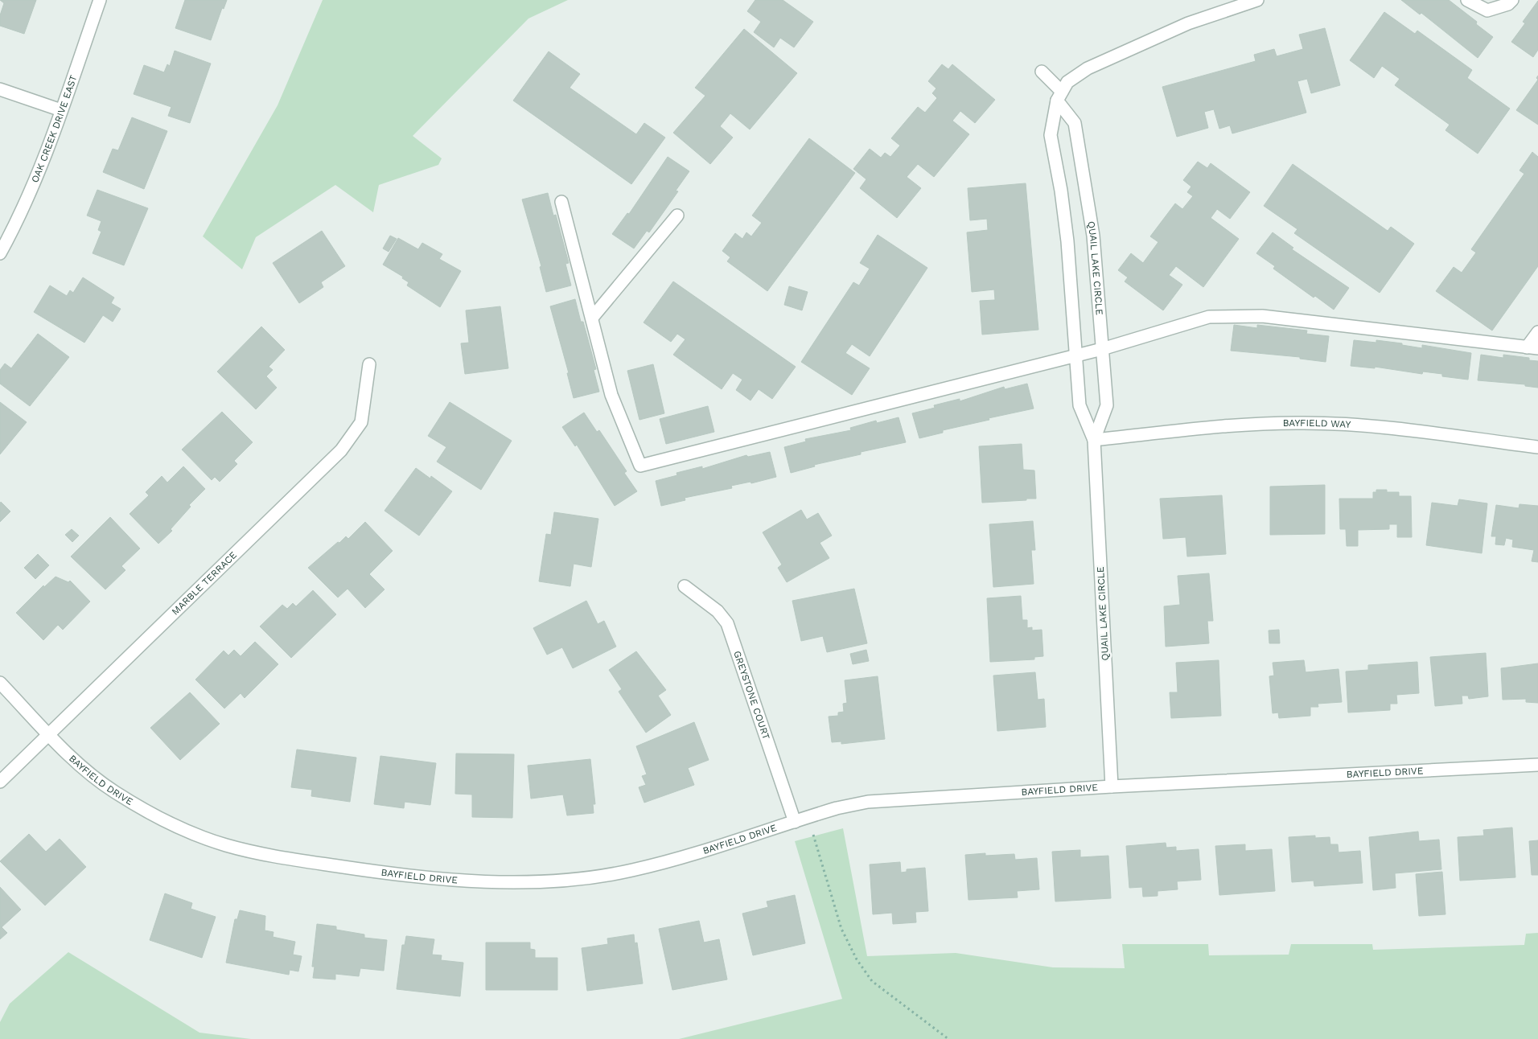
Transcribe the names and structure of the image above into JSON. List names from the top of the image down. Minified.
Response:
{"streets":{"street":["OAK CREEK DRIVE EAST","QUAIL LAKE CIRCLE","BAYFIELD WAY","MARBLE TERRACE","GREYSTONE COURT","BAYFIELD DRIVE"]},"crossings":[["QUAIL LAKE CIRCLE","BAYFIELD WAY"],["QUAIL LAKE CIRCLE","BAYFIELD DRIVE"],["MARBLE TERRACE","BAYFIELD DRIVE"],["GREYSTONE COURT","BAYFIELD DRIVE"]]}
